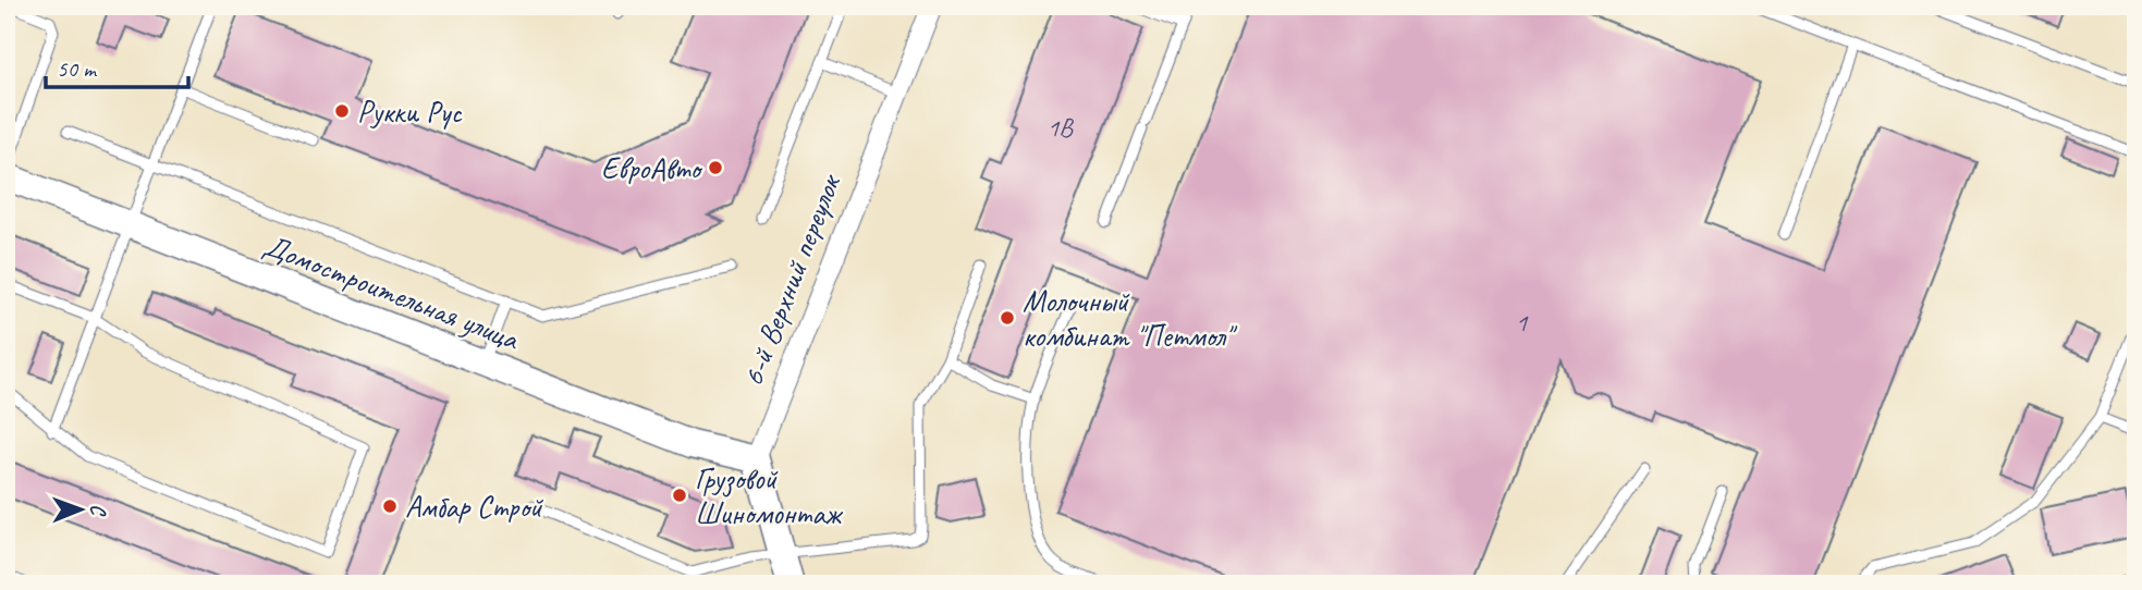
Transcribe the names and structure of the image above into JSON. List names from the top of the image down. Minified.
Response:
{"streets":{"street":["6-й Верхний переулок","Домостроительная улица"]},"crossings":[["6-й Верхний переулок","Домостроительная улица"]],"places":["Рукки Рус","ЕвроАвто","Молочный комбинат \"Петмол\"","Грузовой Шиномонтаж","Амбар Строй"],"house_numbers":["1В","1"],"scale_bar":"50 m","north":"right"}
